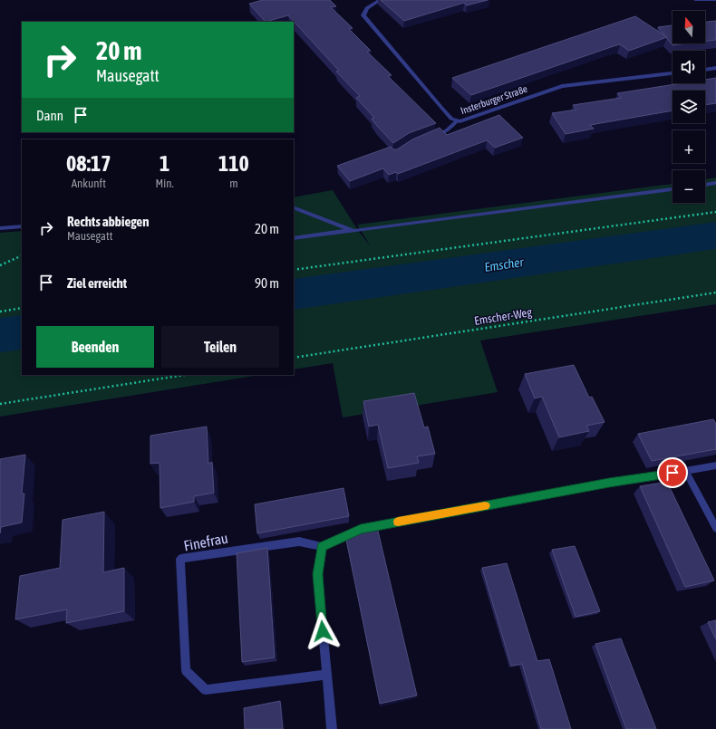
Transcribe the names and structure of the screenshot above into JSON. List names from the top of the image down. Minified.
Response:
{"streets":{"street":["Insterburger Straße","Finefrau"],"path":["Emscher-Weg"]},"water":["Emscher"],"north":"top","page":{"map_buttons":["+","−"],"turn":["20 m","Mausegatt"],"then":"Dann","eta":["08:17","Ankunft","1","Min.","110","m"],"list":[{"name":"Rechts abbiegen","note":"Mausegatt","value":"20 m"},{"name":"Ziel erreicht","value":"90 m"}],"buttons":["Beenden","Teilen"]}}
